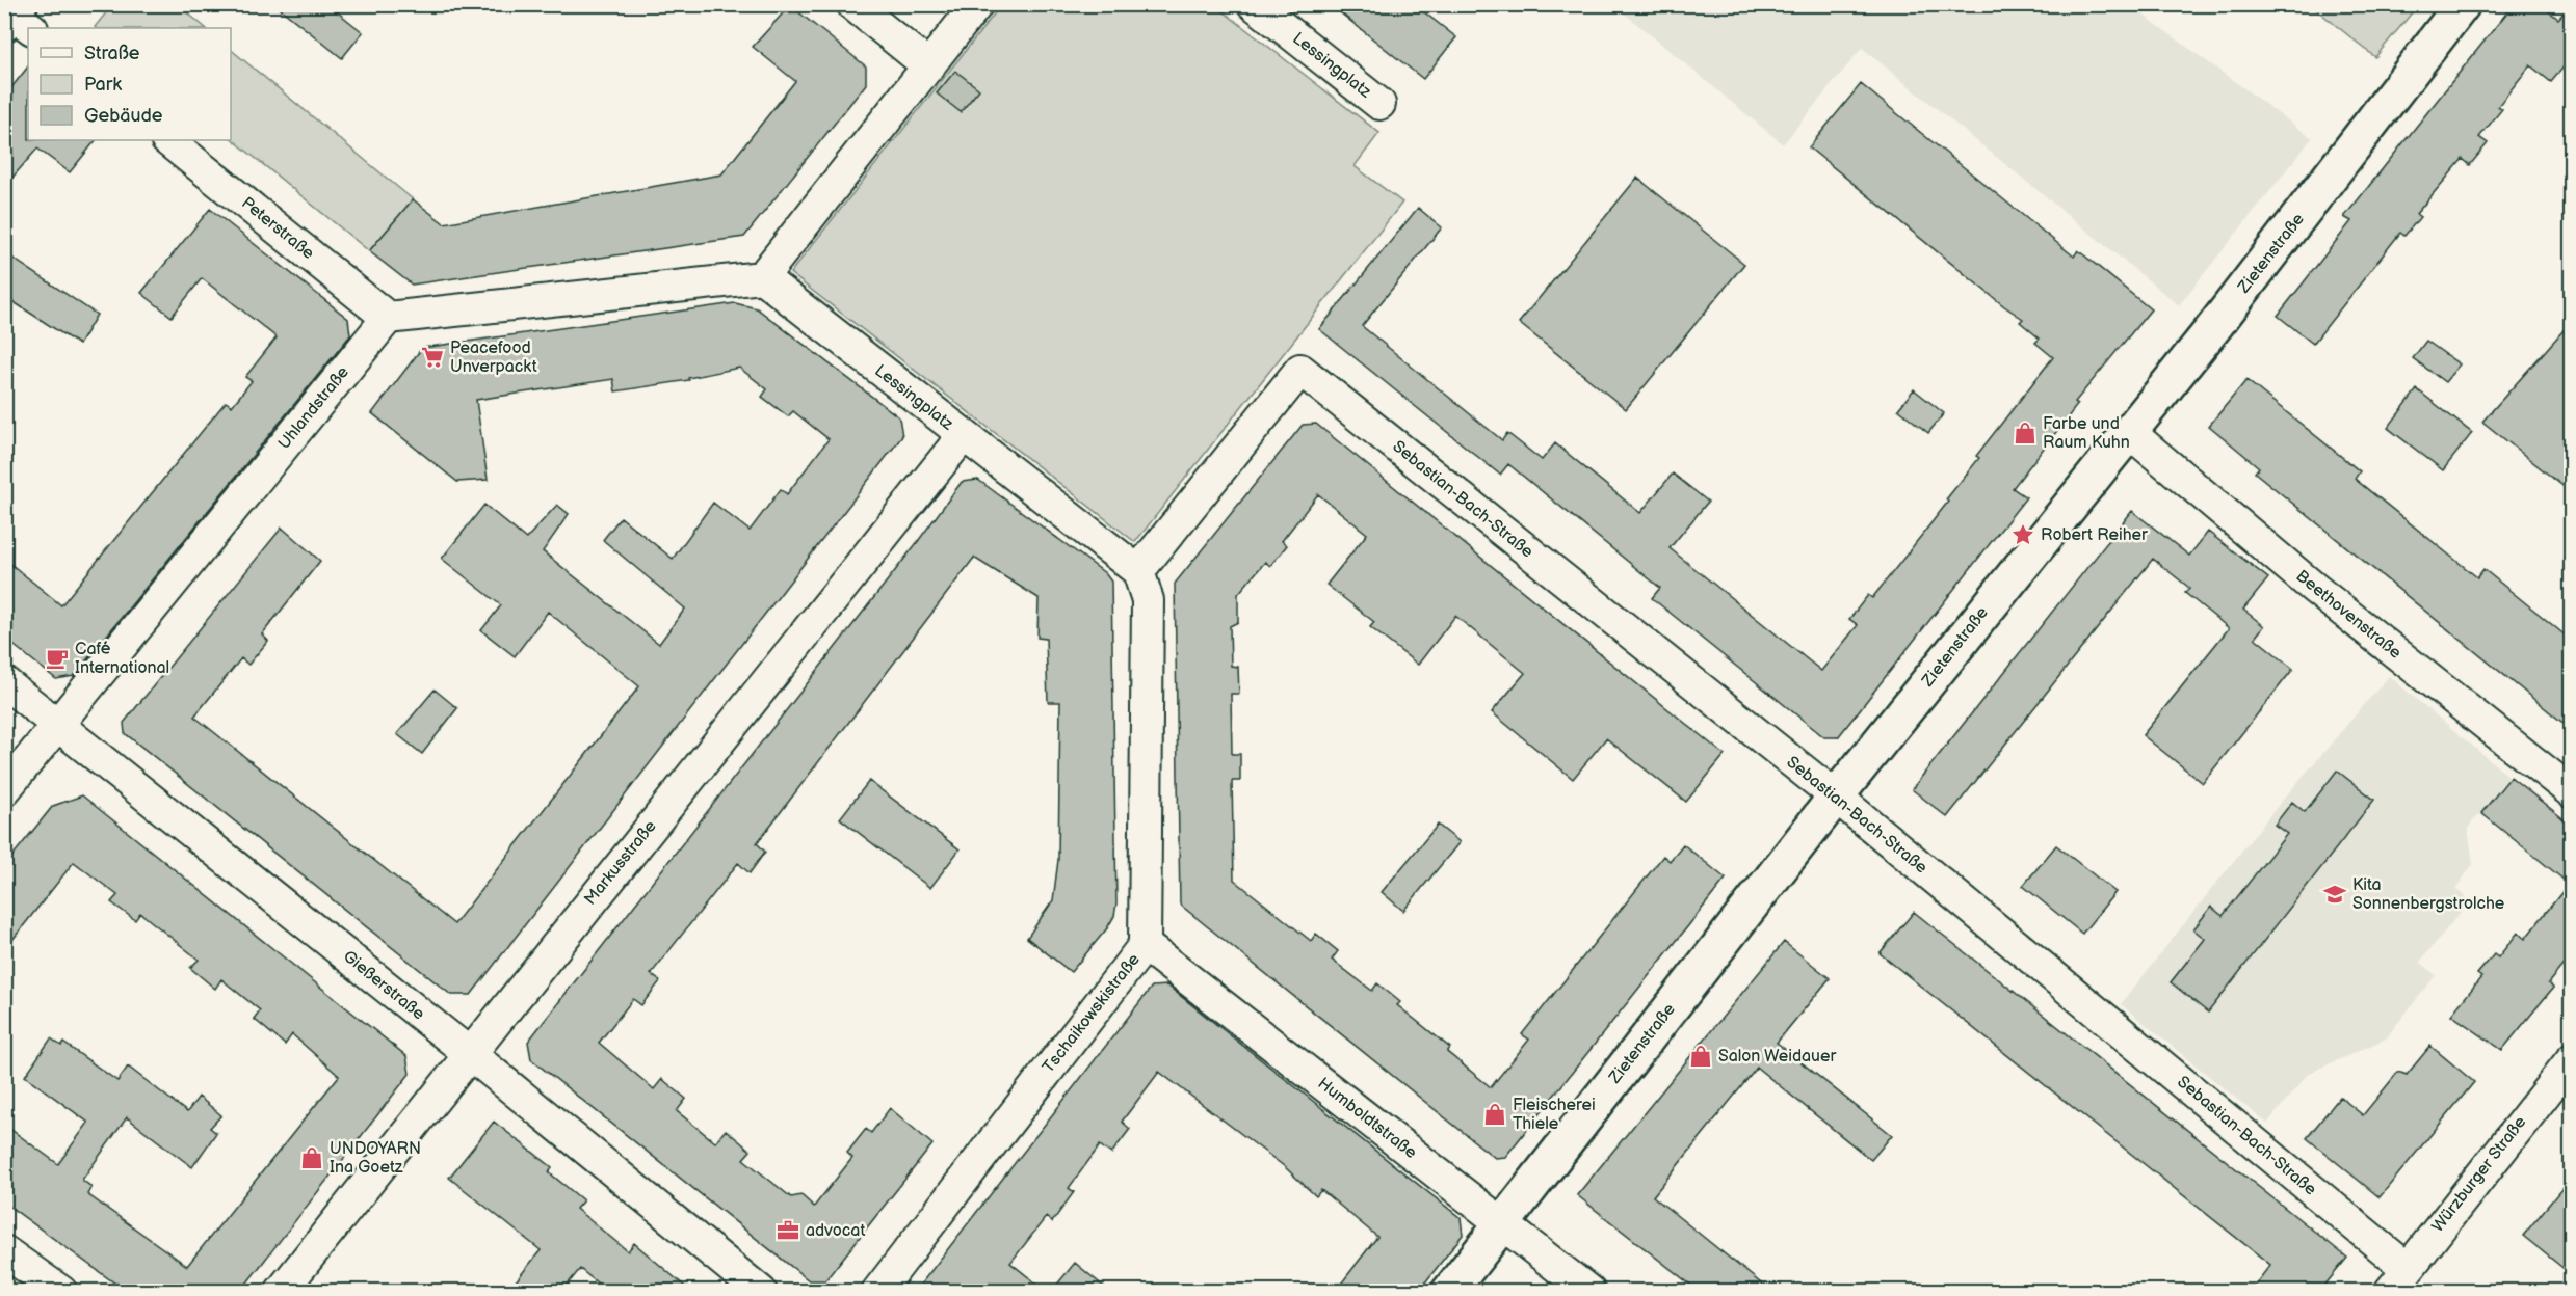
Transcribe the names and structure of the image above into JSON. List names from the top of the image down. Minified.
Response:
{"streets":{"street":["Lessingplatz","Peterstraße","Zietenstraße","Uhlandstraße","Sebastian-Bach-Straße","Beethovenstraße","Markusstraße","Gießerstraße","Tschaikowskistraße","Humboldtstraße","Würzburger Straße"]},"crossings":[["Lessingplatz","Sebastian-Bach-Straße"],["Lessingplatz","Markusstraße"],["Lessingplatz","Tschaikowskistraße"],["Peterstraße","Uhlandstraße"],["Zietenstraße","Sebastian-Bach-Straße"],["Zietenstraße","Beethovenstraße"],["Zietenstraße","Humboldtstraße"],["Uhlandstraße","Gießerstraße"],["Sebastian-Bach-Straße","Tschaikowskistraße"],["Sebastian-Bach-Straße","Würzburger Straße"],["Markusstraße","Gießerstraße"],["Tschaikowskistraße","Humboldtstraße"]],"places":{"supermarket":["Peacefood Unverpackt"],"shop":["Farbe und Raum Kuhn","Salon Weidauer","Fleischerei Thiele","UNDOYARN Ina Goetz"],"place":["Robert Reiher"],"cafe":["Café International"],"school or university":["Kita Sonnenbergstrolche"],"office":["advocat"]},"legend":["Straße","Park","Gebäude"]}
